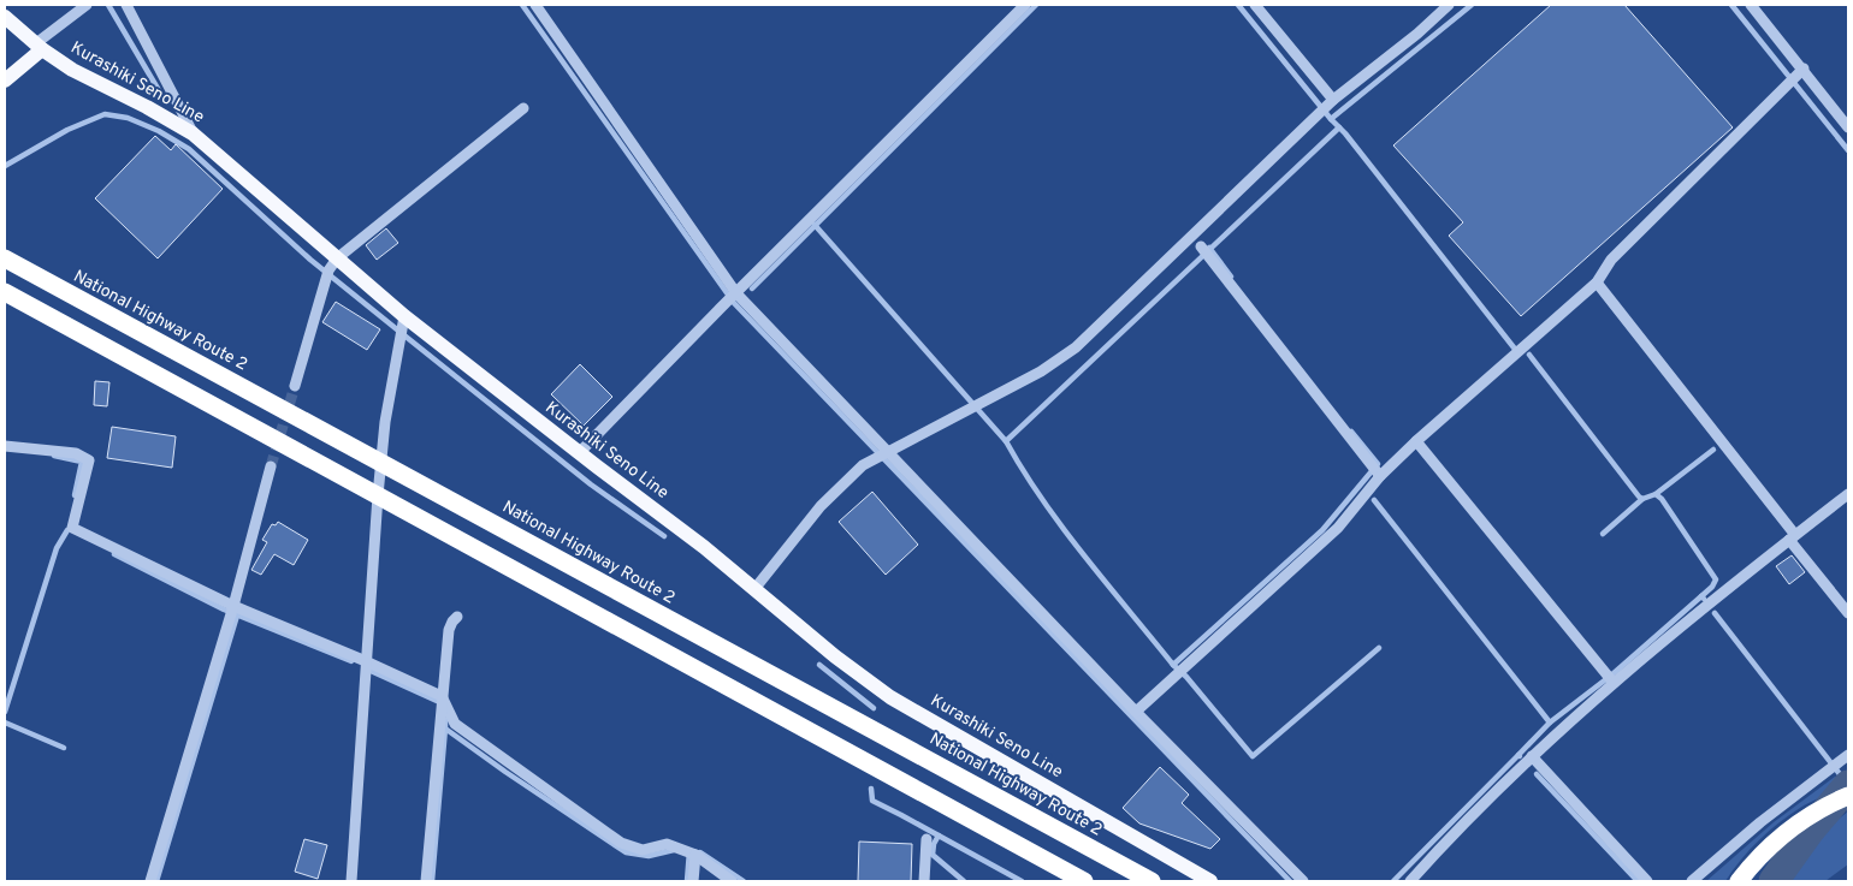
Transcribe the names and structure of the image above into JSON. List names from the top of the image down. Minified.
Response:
{"streets":{"highway":["National Highway Route 2"],"main road":["Kurashiki Seno Line"]}}
